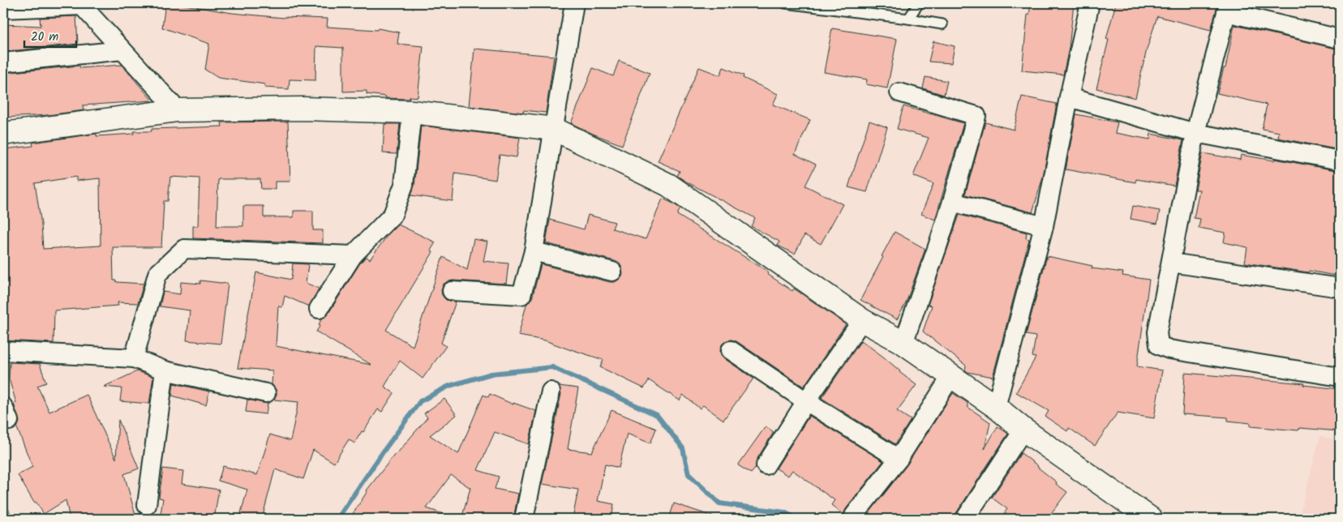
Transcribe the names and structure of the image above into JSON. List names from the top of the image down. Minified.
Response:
{"scale_bar":"20 m"}
